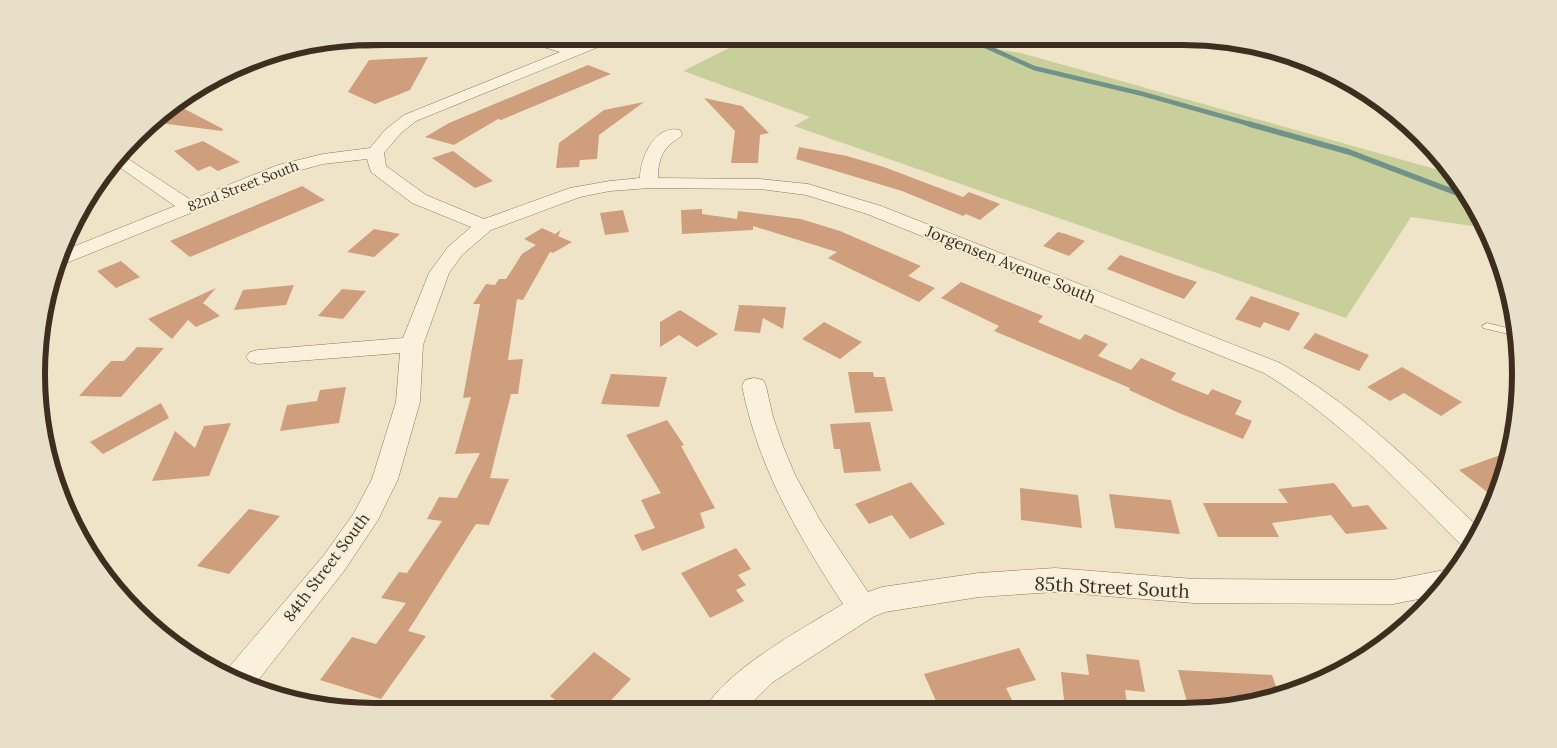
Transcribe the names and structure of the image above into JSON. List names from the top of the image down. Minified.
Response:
{"streets":{"street":["82nd Street South","Jorgensen Avenue South","84th Street South","85th Street South"]},"crossings":[["Jorgensen Avenue South","84th Street South"]]}
